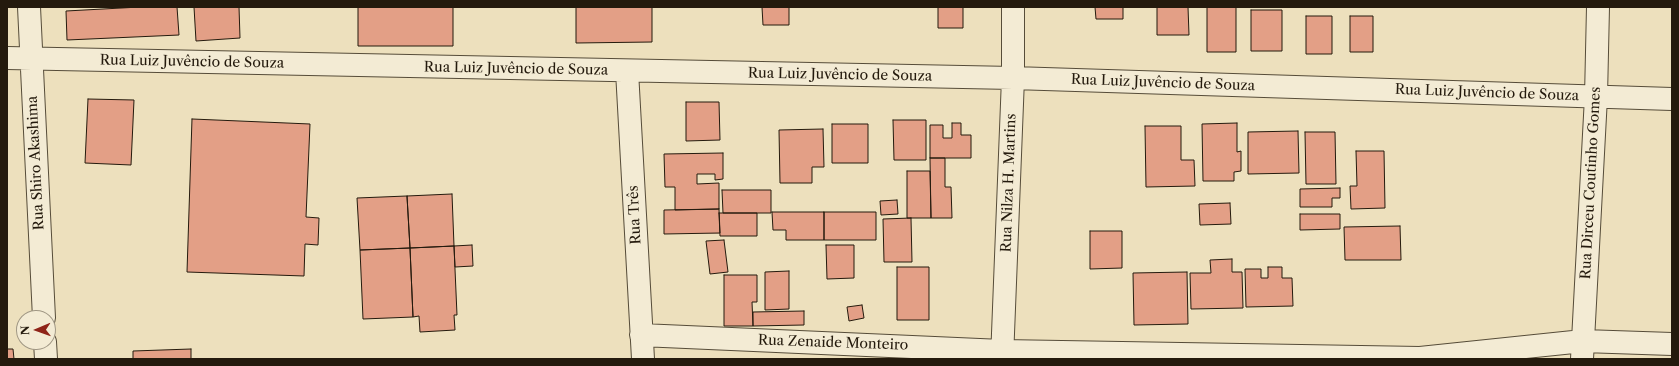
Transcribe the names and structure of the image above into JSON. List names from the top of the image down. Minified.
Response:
{"streets":{"street":["Rua Luiz Juvêncio de Souza","Rua Shiro Akashima","Rua Nilza H. Martins","Rua Dirceu Coutinho Gomes","Rua Três","Rua Zenaide Monteiro"]},"crossings":[["Rua Luiz Juvêncio de Souza","Rua Shiro Akashima"],["Rua Luiz Juvêncio de Souza","Rua Nilza H. Martins"],["Rua Luiz Juvêncio de Souza","Rua Dirceu Coutinho Gomes"],["Rua Luiz Juvêncio de Souza","Rua Três"],["Rua Nilza H. Martins","Rua Zenaide Monteiro"],["Rua Dirceu Coutinho Gomes","Rua Zenaide Monteiro"],["Rua Três","Rua Zenaide Monteiro"]],"north":"left"}
